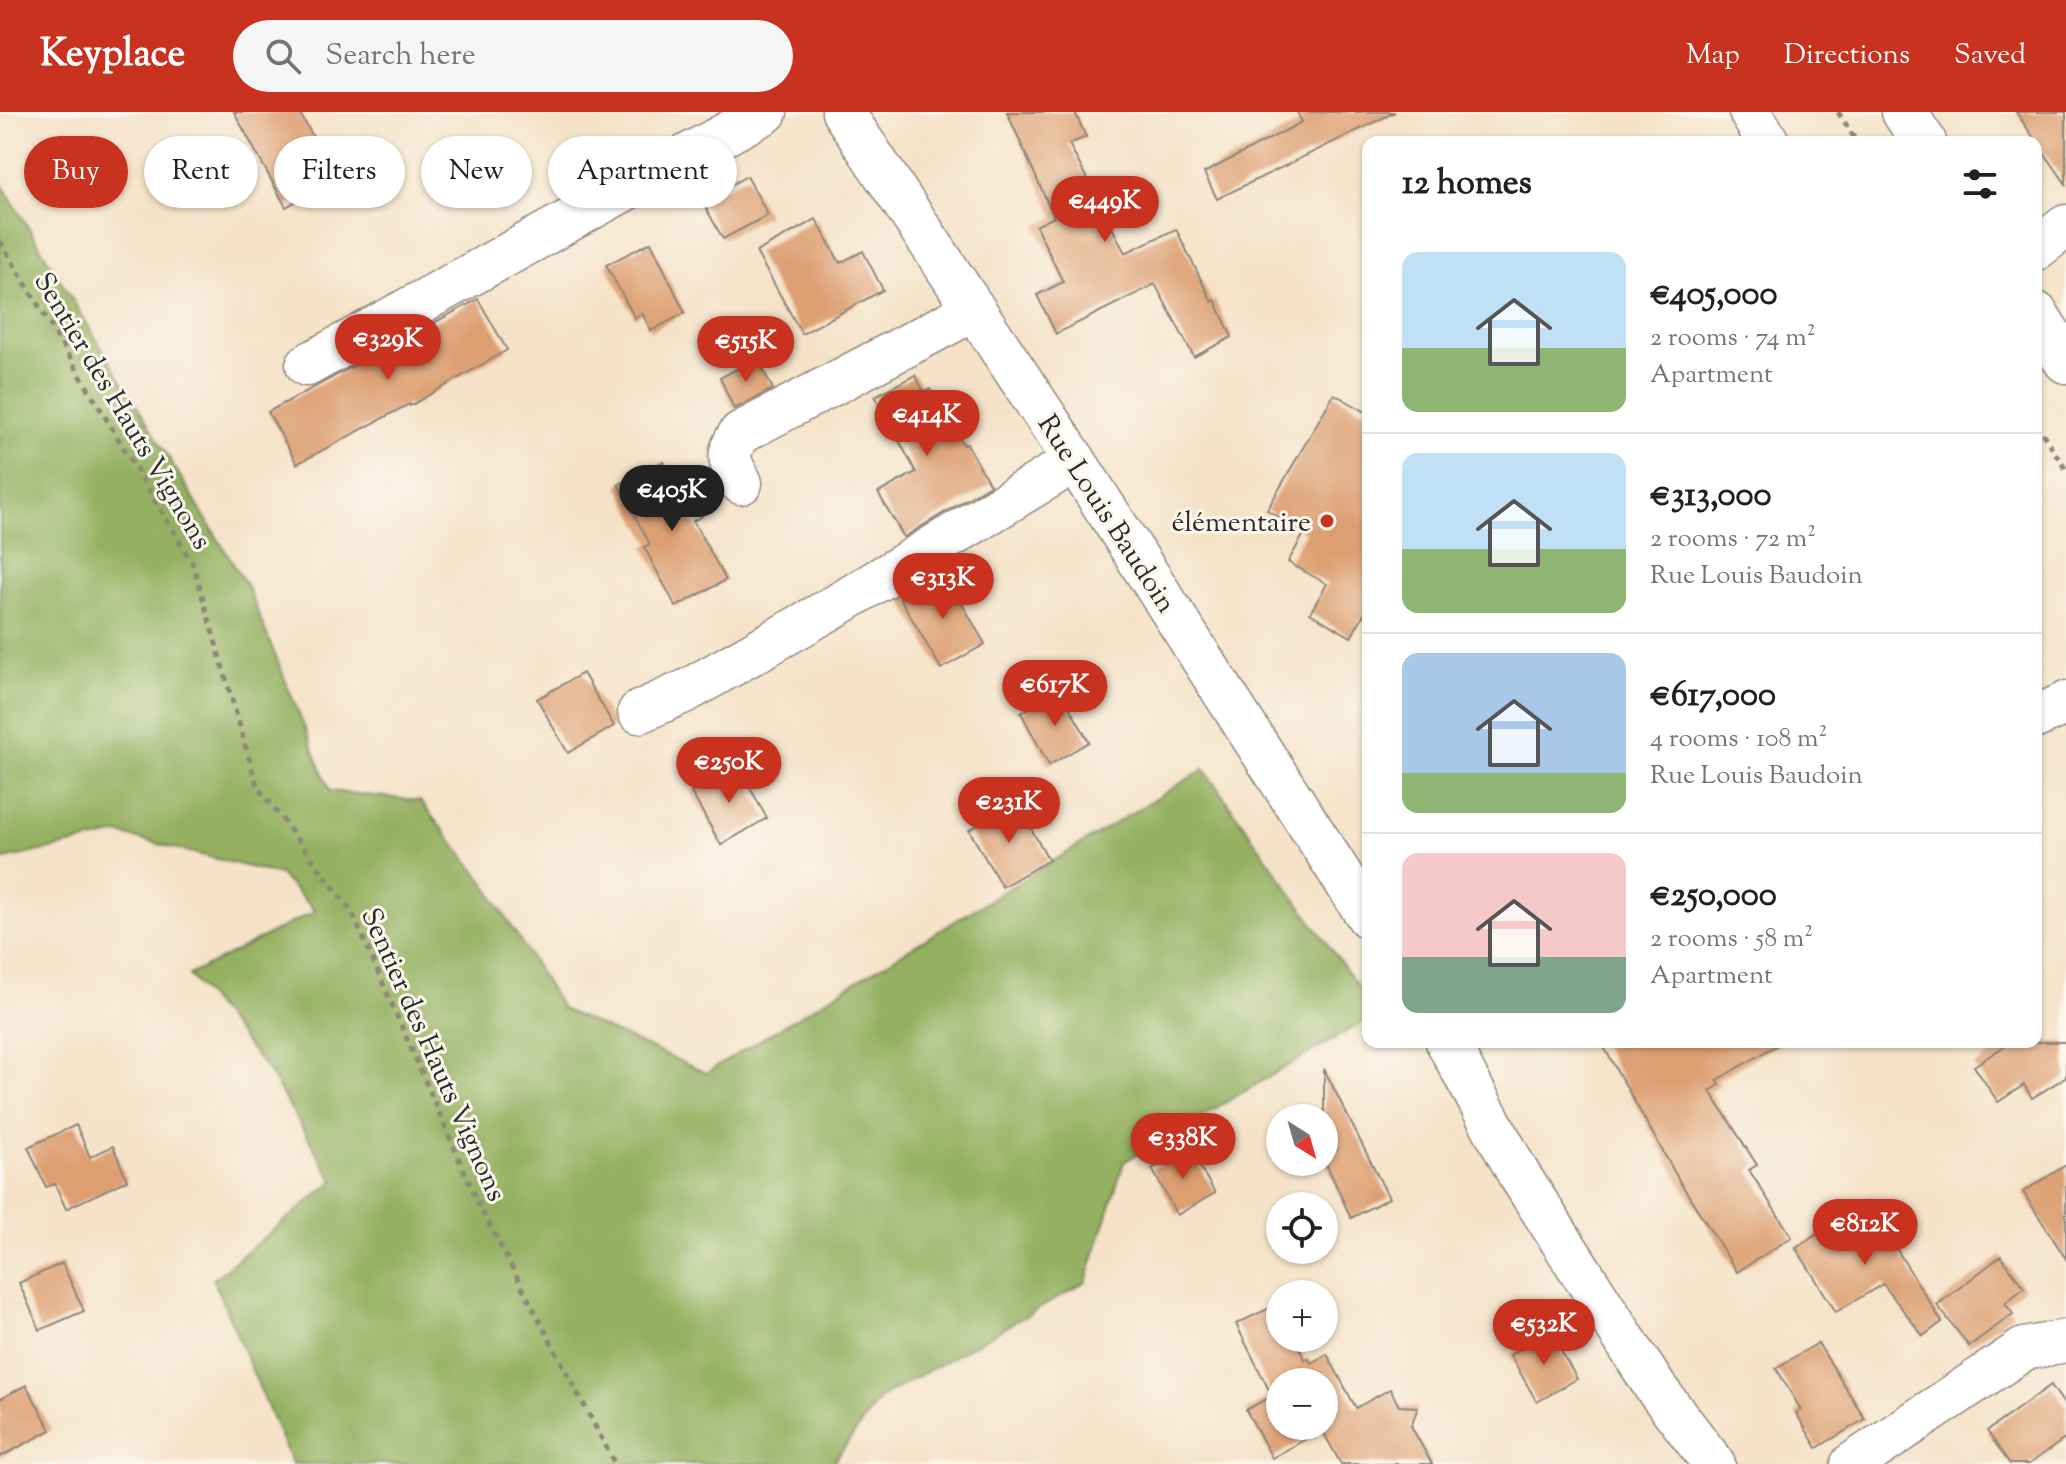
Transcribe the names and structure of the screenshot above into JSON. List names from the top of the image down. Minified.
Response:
{"streets":{"street":["Rue Louis Baudoin"],"path":["Sentier des Hauts Vignons"]},"places":["élémentaire"],"north":"bottom right","page":{"header":"Keyplace","search":"Search here","nav":["Map","Directions","Saved"],"chip":["Buy","Rent","Filters","New","Apartment"],"heading":"12 homes","price":["€449K","€329K","€515K","€414K","€405K","€313K","€617K","€250K","€231K","€338K","€812K","€532K"],"list":[{"name":"€405,000","note":"2 rooms · 74 m² · Apartment"},{"name":"€313,000","note":"2 rooms · 72 m² · Rue Louis Baudoin"},{"name":"€617,000","note":"4 rooms · 108 m² · Rue Louis Baudoin"},{"name":"€250,000","note":"2 rooms · 58 m² · Apartment"}],"map_buttons":["+","−"]}}
